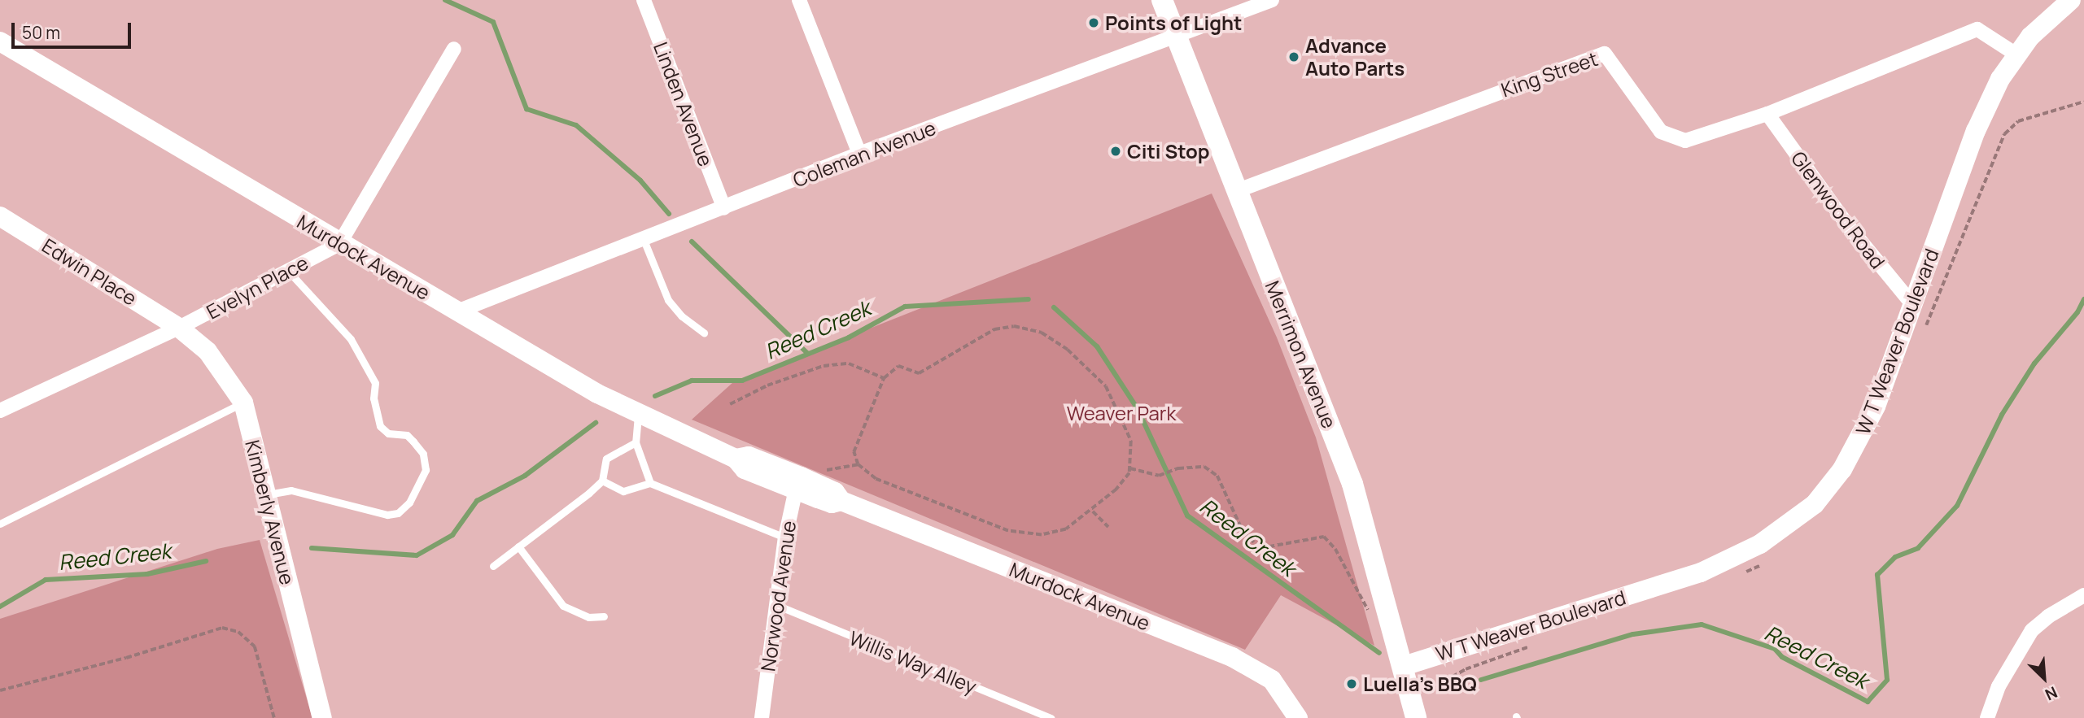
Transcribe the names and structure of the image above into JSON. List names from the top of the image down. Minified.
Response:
{"streets":{"main road":["Merrimon Avenue"],"street":["King Street","Linden Avenue","Coleman Avenue","Glenwood Road","Murdock Avenue","Edwin Place","Evelyn Place","W T Weaver Boulevard","Kimberly Avenue","Norwood Avenue"],"lane":["Willis Way Alley"]},"crossings":[["King Street","Glenwood Road"],["King Street","W T Weaver Boulevard"],["King Street","Merrimon Avenue"],["Linden Avenue","Coleman Avenue"],["Coleman Avenue","Murdock Avenue"],["Coleman Avenue","Merrimon Avenue"],["Glenwood Road","W T Weaver Boulevard"],["Murdock Avenue","Evelyn Place"],["Murdock Avenue","Norwood Avenue"],["Edwin Place","Evelyn Place"],["Edwin Place","Kimberly Avenue"],["Evelyn Place","Kimberly Avenue"],["W T Weaver Boulevard","Merrimon Avenue"],["Norwood Avenue","Willis Way Alley"]],"water":["Reed Creek"],"parks":["Weaver Park"],"places":["Points of Light","Advance Auto Parts","Citi Stop","Luella's BBQ"],"scale_bar":"50 m","north":"bottom right"}
